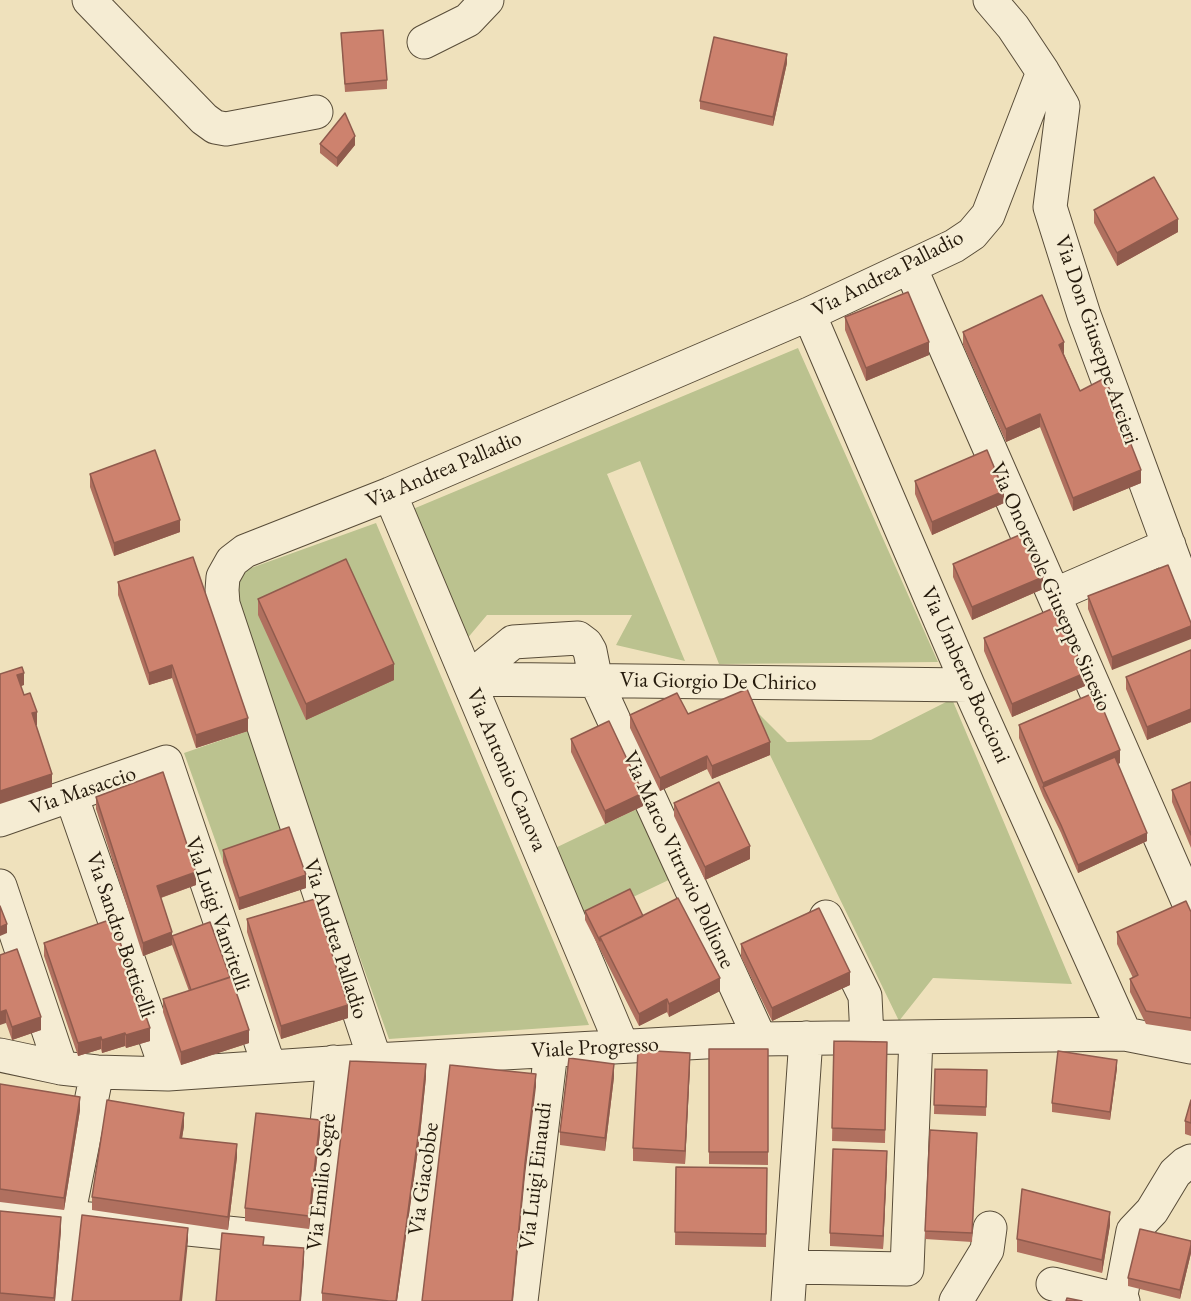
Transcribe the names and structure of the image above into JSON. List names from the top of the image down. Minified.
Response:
{"streets":{"street":["Via Andrea Palladio","Via Don Giuseppe Arcieri","Via Onorevole Giuseppe Sinesio","Via Umberto Boccioni","Via Giorgio De Chirico","Via Antonio Canova","Via Masaccio","Via Marco Vitruvio Pollione","Via Luigi Vanvitelli","Via Sandro Botticelli","Viale Progresso","Via Luigi Einaudi","Via Giacobbe","Via Emilio Segrè"]},"crossings":[["Via Andrea Palladio","Via Don Giuseppe Arcieri"],["Via Andrea Palladio","Via Onorevole Giuseppe Sinesio"],["Via Andrea Palladio","Via Umberto Boccioni"],["Via Andrea Palladio","Via Antonio Canova"],["Via Andrea Palladio","Viale Progresso"],["Via Umberto Boccioni","Via Giorgio De Chirico"],["Via Umberto Boccioni","Viale Progresso"],["Via Giorgio De Chirico","Via Antonio Canova"],["Via Giorgio De Chirico","Via Marco Vitruvio Pollione"],["Via Antonio Canova","Viale Progresso"],["Via Masaccio","Via Luigi Vanvitelli"],["Via Masaccio","Via Sandro Botticelli"],["Via Marco Vitruvio Pollione","Viale Progresso"],["Via Luigi Vanvitelli","Viale Progresso"],["Via Sandro Botticelli","Viale Progresso"],["Viale Progresso","Via Luigi Einaudi"],["Viale Progresso","Via Giacobbe"],["Viale Progresso","Via Emilio Segrè"]]}
